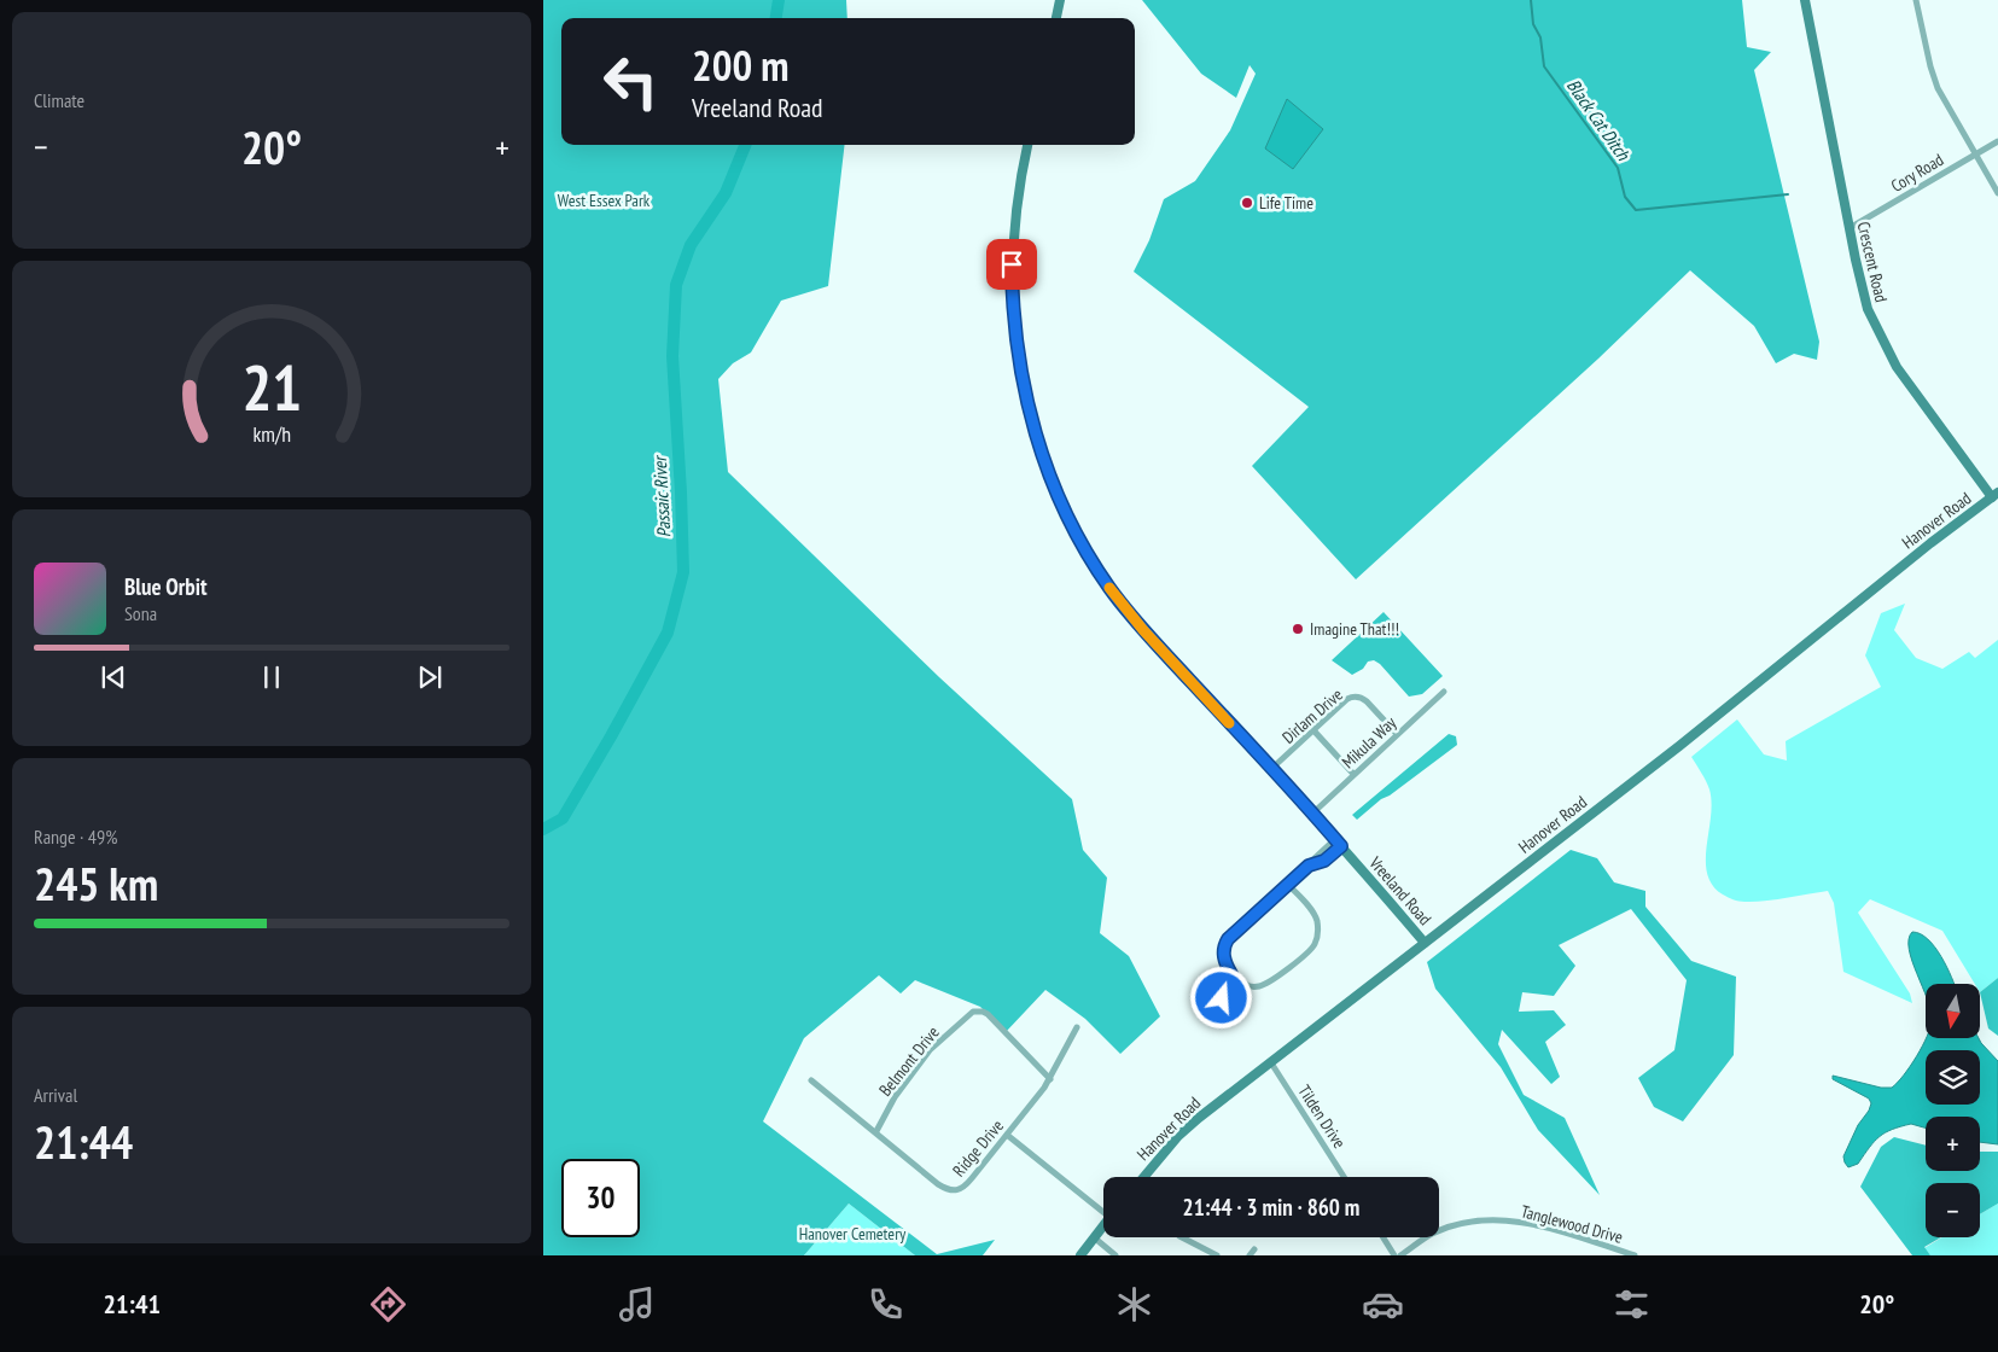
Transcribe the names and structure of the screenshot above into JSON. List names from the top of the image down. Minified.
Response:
{"streets":{"street":["Cory Road","Crescent Road","Hanover Road","Dirlam Drive","Mikula Way","Vreeland Road","Belmont Drive","Tilden Drive","Ridge Drive","Tanglewood Drive"]},"crossings":[["Cory Road","Crescent Road"],["Crescent Road","Hanover Road"],["Hanover Road","Vreeland Road"],["Hanover Road","Tilden Drive"],["Dirlam Drive","Mikula Way"],["Dirlam Drive","Vreeland Road"],["Mikula Way","Vreeland Road"],["Belmont Drive","Ridge Drive"]],"water":["Black Cat Ditch","Passaic River"],"parks":["West Essex Park","Hanover Cemetery"],"places":["Life Time","Imagine That!!!"],"north":"bottom","page":{"tile":["Climate",["Range · 49%","245 km"],["Arrival","21:44"]],"turn":["200 m","Vreeland Road"],"heat":["−","20°","+"],"song":["Blue Orbit","Sona"],"map_buttons":["+","−"],"limit":"30","trip":"21:44 · 3 min · 860 m","tabs":["21:41","20°"],"gauge":["21","km/h"]}}
